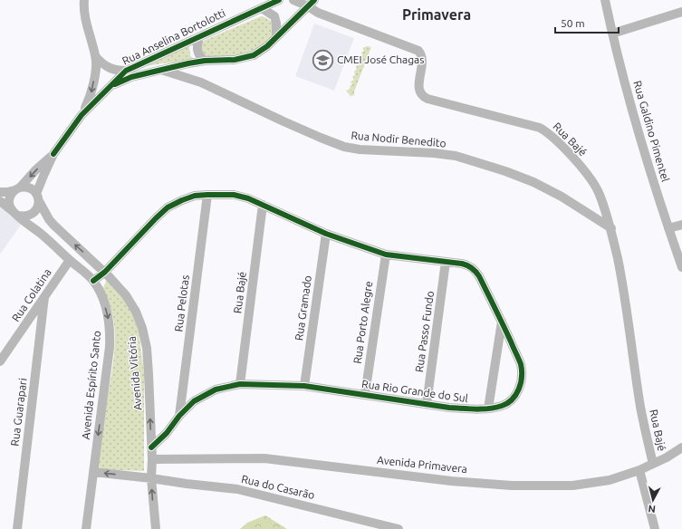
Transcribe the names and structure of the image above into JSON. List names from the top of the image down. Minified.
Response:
{"streets":{"street":["Rua Anselina Bortolotti","Rua Galdino Pimentel","Rua Nodir Benedito","Rua Bajé","Rua Colatina","Rua Pelotas","Rua Gramado","Rua Porto Alegre","Rua Passo Fundo","Avenida Vitória","Avenida Espírito Santo","Rua Rio Grande do Sul","Rua Guarapari","Avenida Primavera","Rua do Casarão"]},"crossings":[["Rua Anselina Bortolotti","Rua Nodir Benedito"],["Rua Anselina Bortolotti","Rua Bajé"],["Rua Nodir Benedito","Rua Bajé"],["Rua Bajé","Rua Rio Grande do Sul"],["Rua Bajé","Avenida Primavera"],["Rua Colatina","Avenida Espírito Santo"],["Rua Colatina","Rua Guarapari"],["Rua Pelotas","Rua Rio Grande do Sul"],["Rua Gramado","Rua Rio Grande do Sul"],["Rua Porto Alegre","Rua Rio Grande do Sul"],["Rua Passo Fundo","Rua Rio Grande do Sul"],["Avenida Vitória","Avenida Espírito Santo"],["Avenida Vitória","Rua Rio Grande do Sul"],["Avenida Vitória","Avenida Primavera"],["Avenida Vitória","Rua do Casarão"]],"one_way":["Avenida Vitória","Avenida Espírito Santo"],"districts":["Primavera"],"places":{"school or university":["CMEI José Chagas"]},"scale_bar":"50 m","north":"bottom"}
